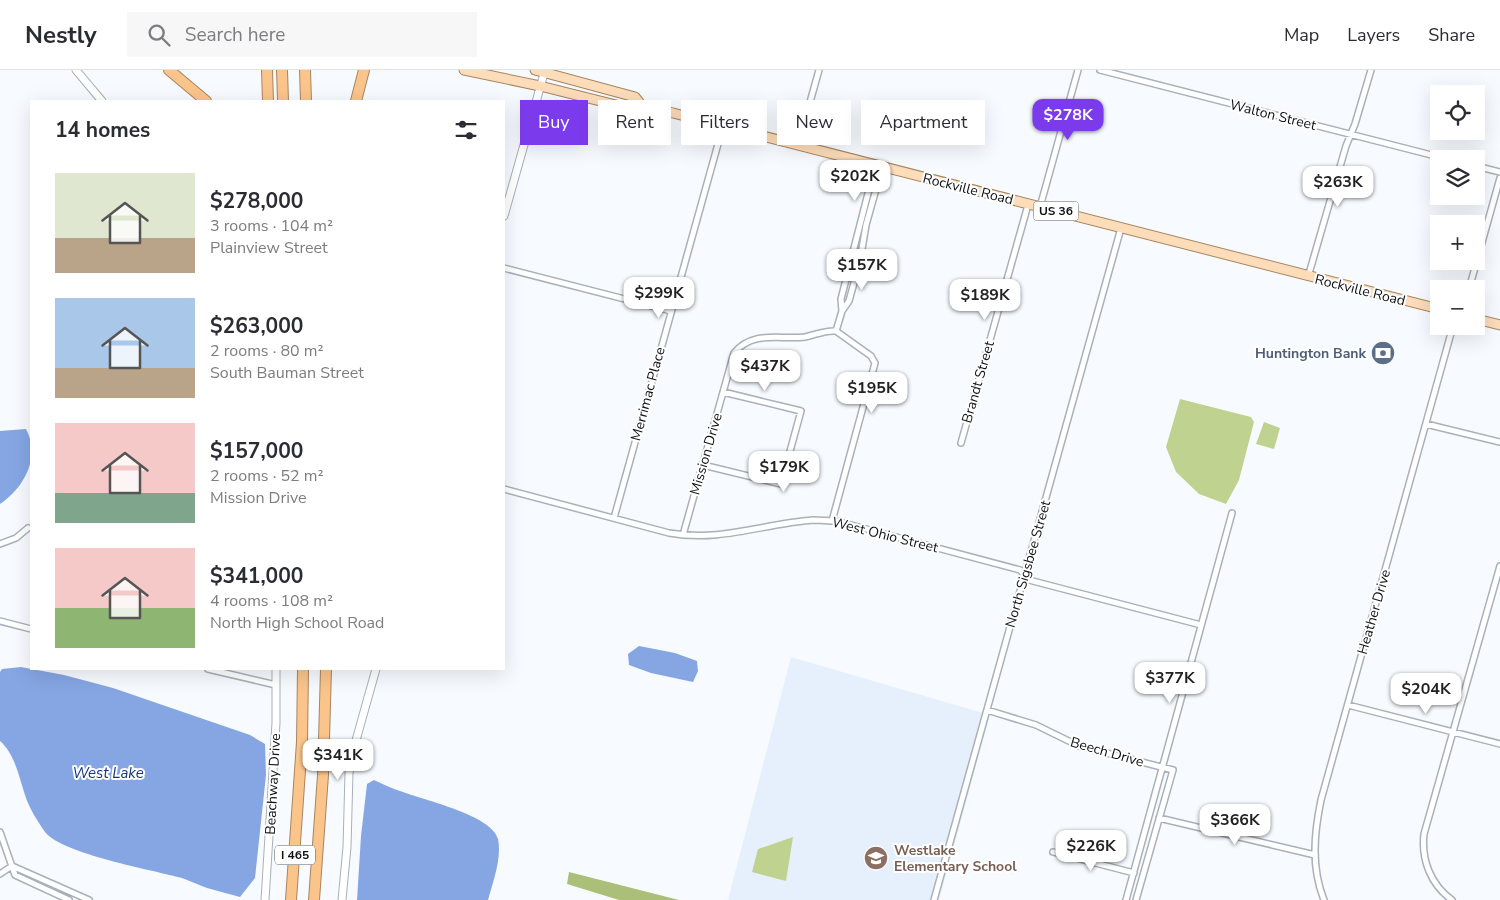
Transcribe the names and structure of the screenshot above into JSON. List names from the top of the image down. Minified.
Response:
{"streets":{"highway":["I 465"],"main road":["Rockville Road","US 36"],"street":["Walton Street","Brandt Street","Merrimac Place","Mission Drive","West Ohio Street","North Sigsbee Street","Heather Drive","Beech Drive","Beachway Drive"]},"crossings":[["Rockville Road","Brandt Street"],["Rockville Road","North Sigsbee Street"],["Merrimac Place","West Ohio Street"],["Mission Drive","West Ohio Street"],["West Ohio Street","North Sigsbee Street"],["North Sigsbee Street","Beech Drive"]],"water":["West Lake"],"places":{"bank":["Huntington Bank"],"school or university":["Westlake Elementary School"]},"page":{"header":"Nestly","search":"Search here","nav":["Map","Layers","Share"],"map_buttons":["+","−"],"price":["$278K","$202K","$263K","$157K","$299K","$189K","$437K","$195K","$179K","$377K","$204K","$341K","$366K","$226K"],"chip":["Buy","Rent","Filters","New","Apartment"],"heading":"14 homes","list":[{"name":"$278,000","note":"3 rooms · 104 m² · Plainview Street"},{"name":"$263,000","note":"2 rooms · 80 m² · South Bauman Street"},{"name":"$157,000","note":"2 rooms · 52 m² · Mission Drive"},{"name":"$341,000","note":"4 rooms · 108 m² · North High School Road"}]}}
